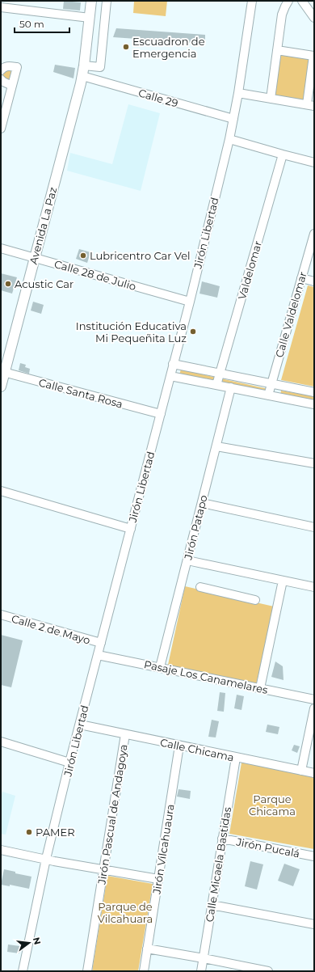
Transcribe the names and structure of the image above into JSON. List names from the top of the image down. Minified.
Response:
{"streets":{"main road":["Avenida La Paz"],"street":["Calle 29","Jirón Libertad","Valdelomar","Calle 28 de Julio","Calle Valdelomar","Calle Santa Rosa","Jirón Patapo","Calle 2 de Mayo","Pasaje Los Canamelares","Calle Chicama","Jirón Pascual de Andagoya","Jirón Pucalá","Jirón Vilcahuaura","Calle Micaela Bastidas"]},"crossings":[["Calle 29","Avenida La Paz"],["Calle 29","Jirón Libertad"],["Avenida La Paz","Calle 28 de Julio"],["Avenida La Paz","Calle Santa Rosa"],["Jirón Libertad","Calle 28 de Julio"],["Jirón Libertad","Calle Santa Rosa"],["Jirón Libertad","Calle 2 de Mayo"],["Jirón Libertad","Pasaje Los Canamelares"],["Jirón Libertad","Calle Chicama"],["Jirón Patapo","Pasaje Los Canamelares"],["Calle Chicama","Jirón Pascual de Andagoya"],["Calle Chicama","Jirón Vilcahuaura"],["Calle Chicama","Calle Micaela Bastidas"],["Jirón Pucalá","Calle Micaela Bastidas"]],"parks":["Parque Chicama","Parque de Vilcahuara"],"places":["Escuadron de Emergencia","Lubricentro Car Vel","Acustic Car","Institución Educativa Mi Pequeñita Luz","PAMER"],"scale_bar":"50 m","north":"right"}
